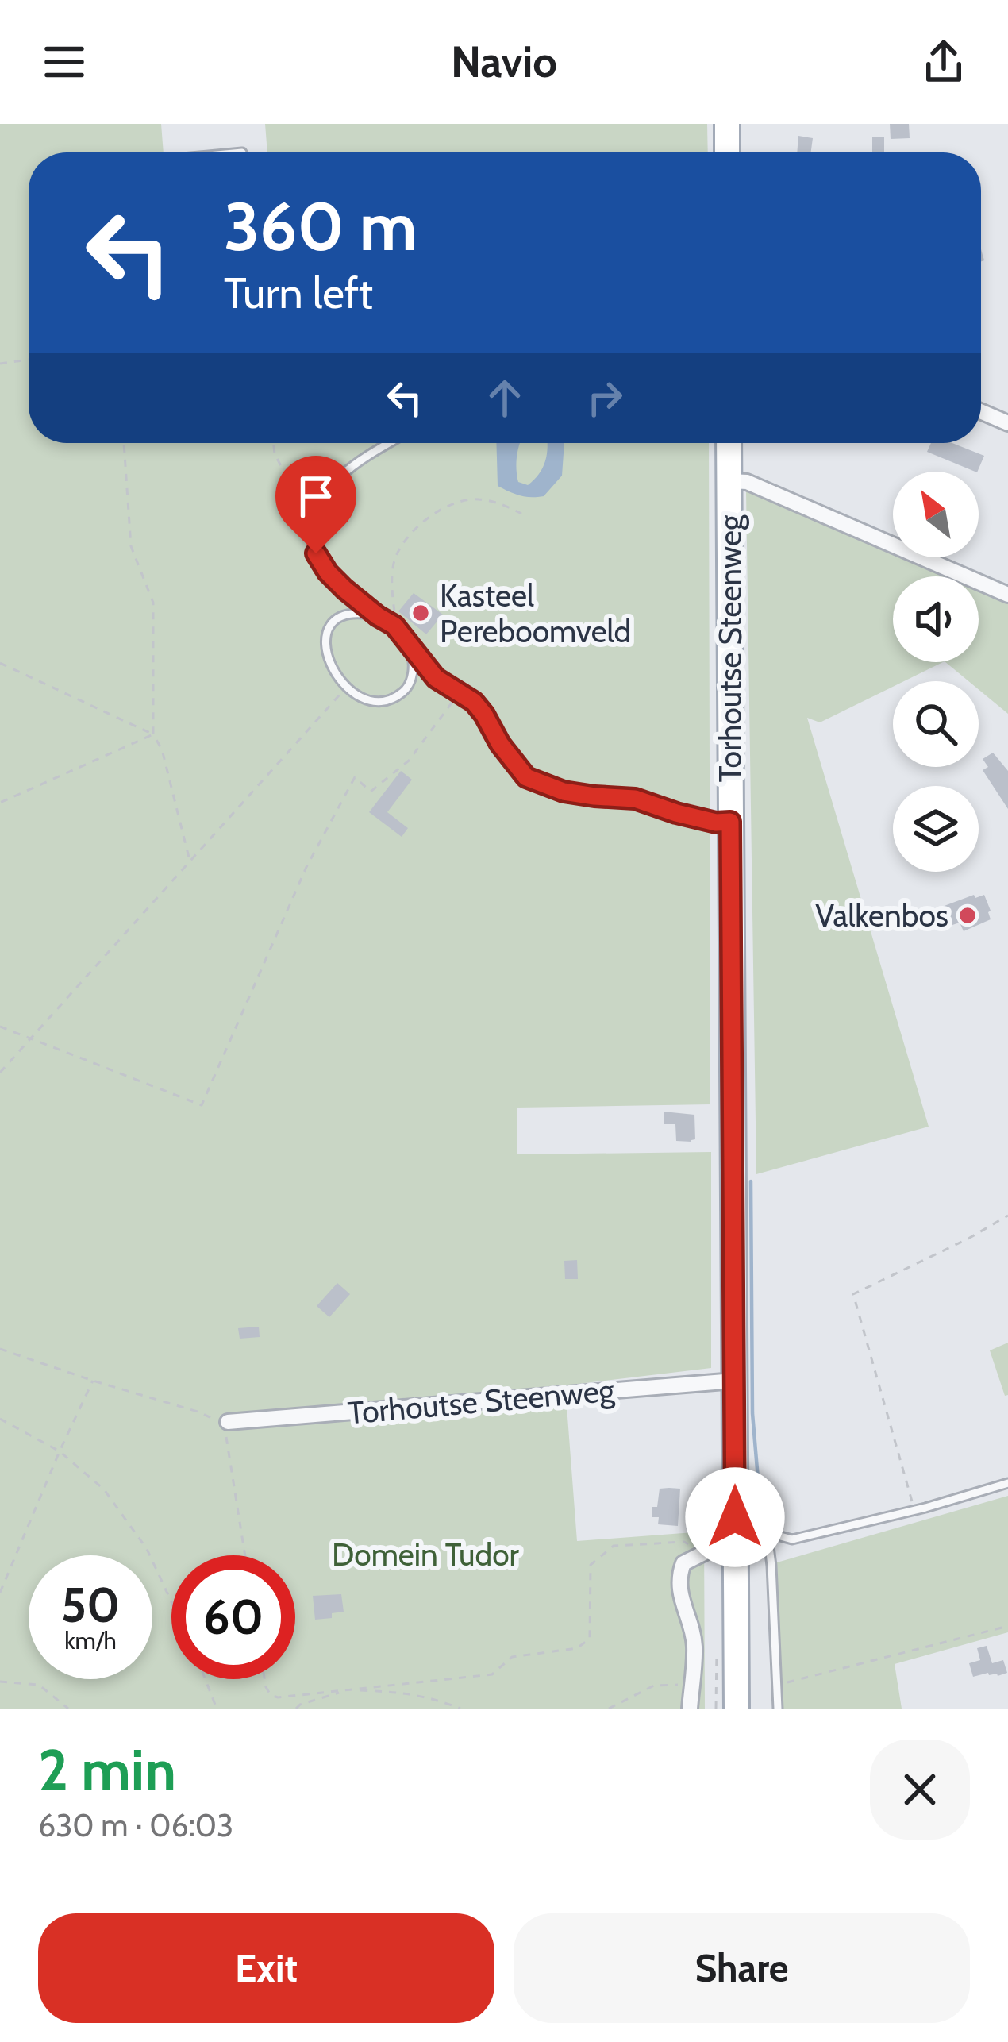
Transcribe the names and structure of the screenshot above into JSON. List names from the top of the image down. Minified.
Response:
{"streets":{"main road":["Torhoutse Steenweg"]},"parks":["Domein Tudor"],"places":["Kasteel Pereboomveld","Valkenbos"],"north":"top left","page":{"header":"Navio","turn":["360 m","Turn left"],"speed":"50 km/h","limit":"60","heading":["2 min","630 m · 06:03"],"buttons":["Exit","Share"]}}
